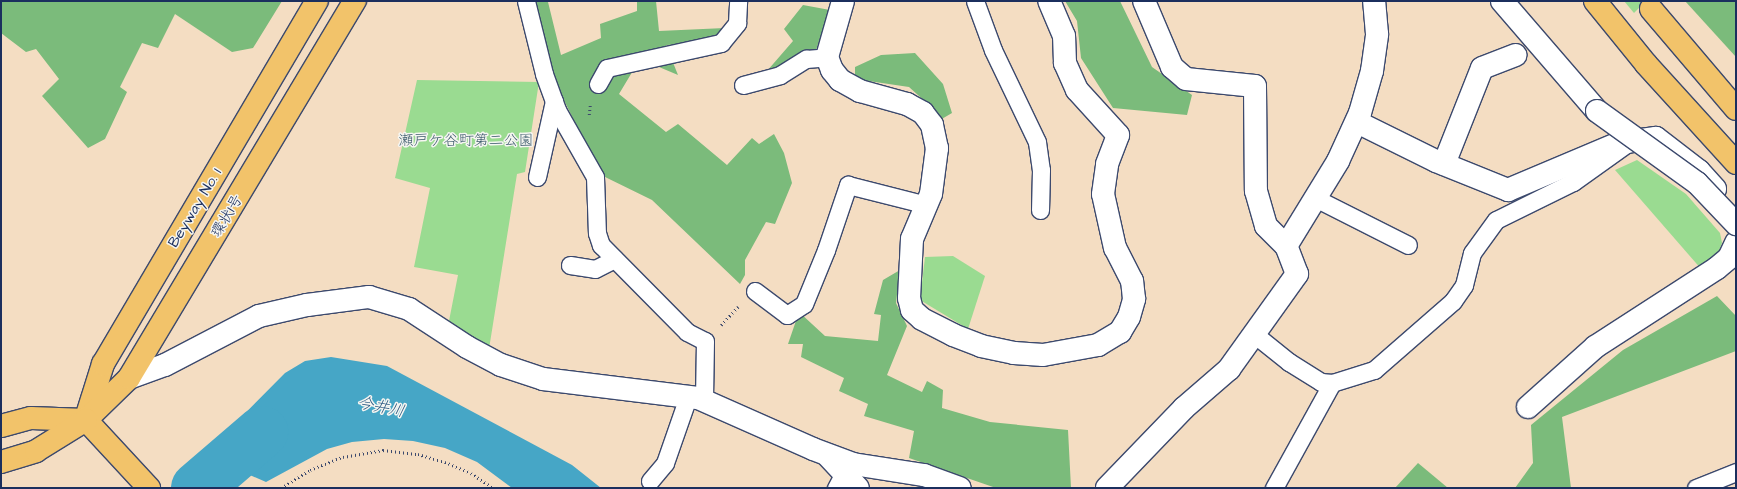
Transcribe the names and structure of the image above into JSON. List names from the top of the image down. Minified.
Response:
{"streets":{"main road":["Beyway No. 1","環状1号"]},"crossings":[["Beyway No. 1","環状1号"]],"water":["今井川"],"parks":["瀬戸ケ谷町第二公園"]}
